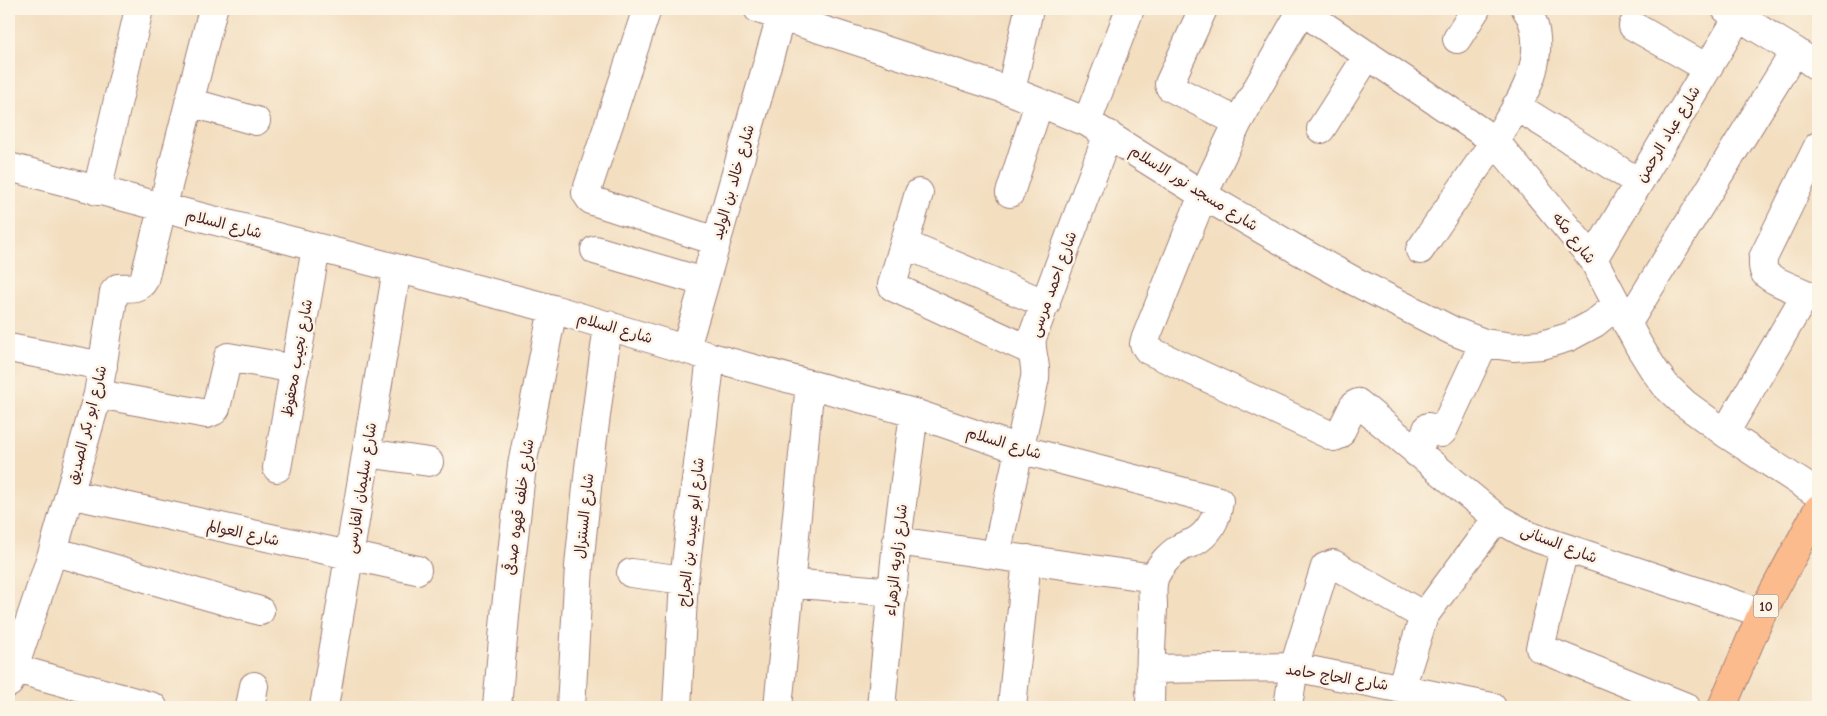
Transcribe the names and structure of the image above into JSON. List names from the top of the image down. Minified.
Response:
{"streets":{"main road":["10"],"street":["شارع عباد الرحمن","شارع خالد بن الوليد","شارع مسجد نور الاسلام","شارع السلام","شارع مكه","شارع احمد مرسى","شارع نجيب محفوظ","شارع ابو بكر الصديق","شارع سليمان الفارسى","شارع خلف قهوه صدقى","شارع السنترال","شارع ابو عبيده بن الجراح","شارع العوالم","شارع السنانى","شارع زاويه الزهراء","شارع الحاج حامد"]},"crossings":[["شارع عباد الرحمن","شارع مكه"],["شارع خالد بن الوليد","شارع مسجد نور الاسلام"],["شارع خالد بن الوليد","شارع السلام"],["شارع مسجد نور الاسلام","شارع مكه"],["شارع مسجد نور الاسلام","شارع احمد مرسى"],["شارع مسجد نور الاسلام","شارع السنانى"],["شارع السلام","شارع احمد مرسى"],["شارع السلام","شارع نجيب محفوظ"],["شارع السلام","شارع ابو بكر الصديق"],["شارع السلام","شارع سليمان الفارسى"],["شارع السلام","شارع خلف قهوه صدقى"],["شارع السلام","شارع السنترال"],["شارع السلام","شارع ابو عبيده بن الجراح"],["شارع السلام","شارع زاويه الزهراء"],["شارع ابو بكر الصديق","شارع العوالم"],["شارع سليمان الفارسى","شارع العوالم"],["شارع السنانى","10"]]}
